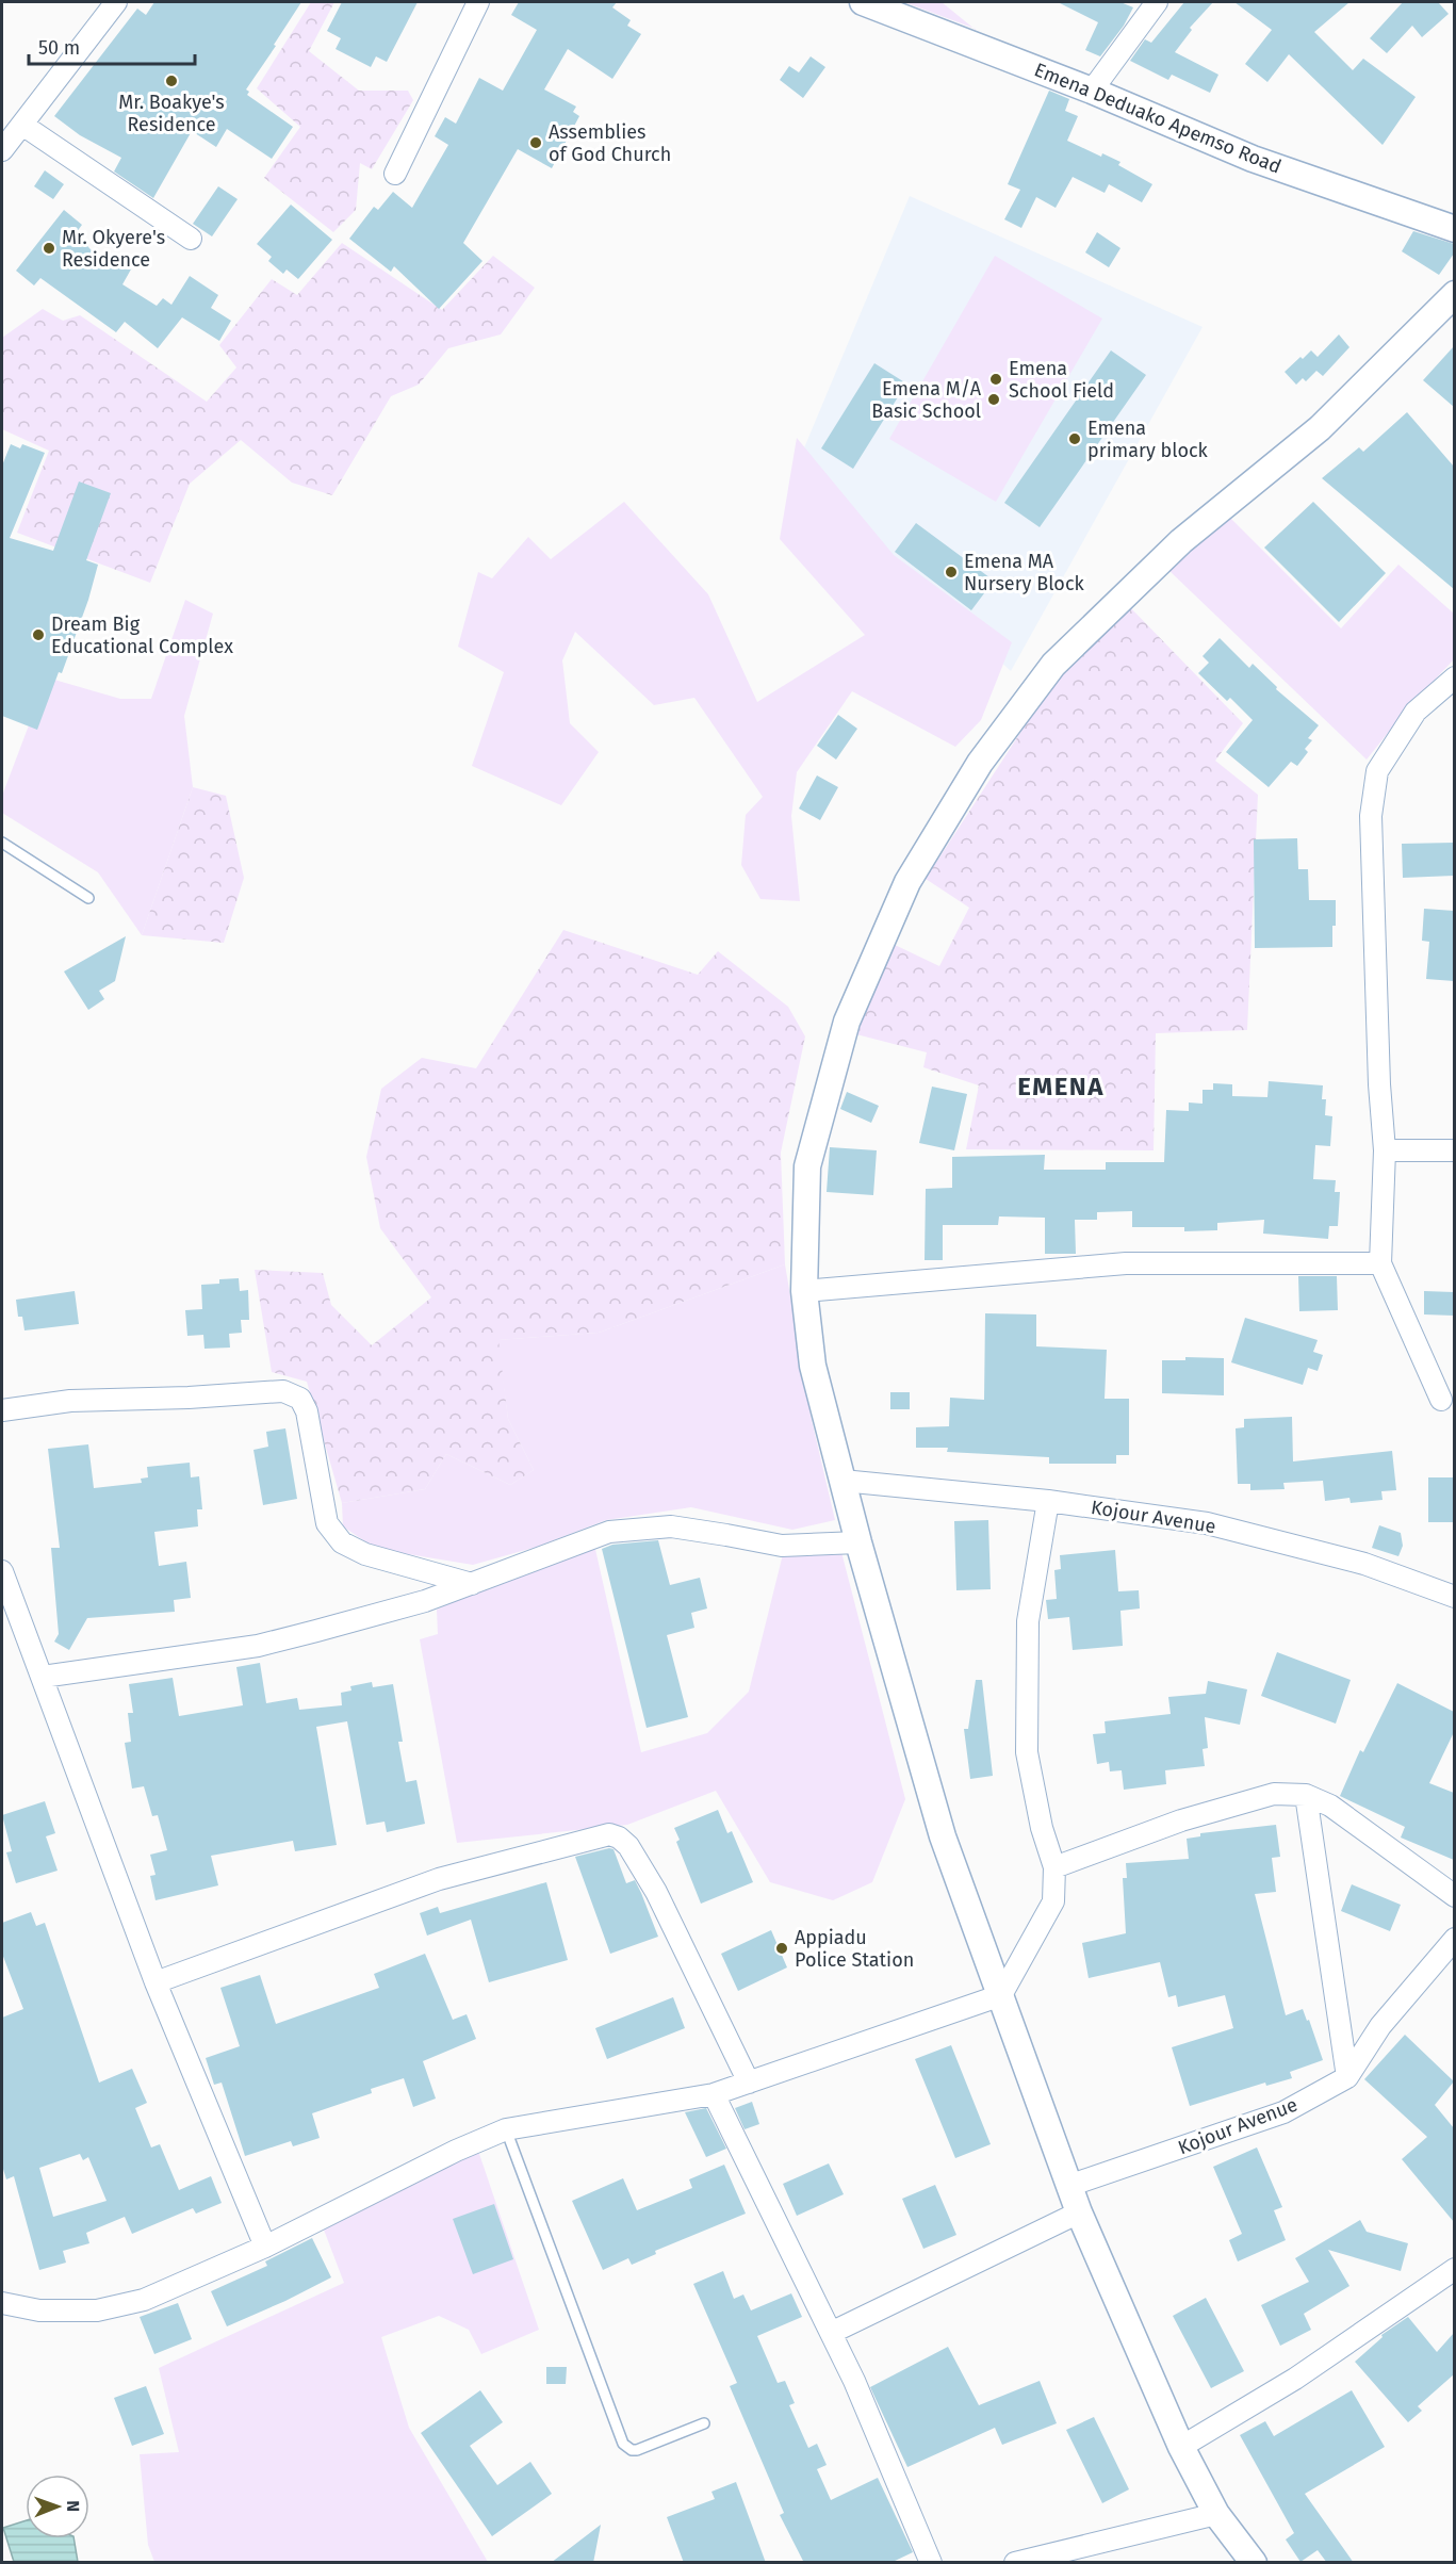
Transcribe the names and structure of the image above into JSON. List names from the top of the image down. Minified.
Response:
{"streets":{"street":["Emena Deduako Apemso Road","Kojour Avenue"]},"districts":["EMENA"],"places":["Mr. Boakye's Residence","Assemblies of God Church","Mr. Okyere's Residence","Emena School Field","Emena M/A Basic School","Emena primary block","Emena MA Nursery Block","Dream Big Educational Complex","Appiadu Police Station"],"scale_bar":"50 m","north":"right"}
